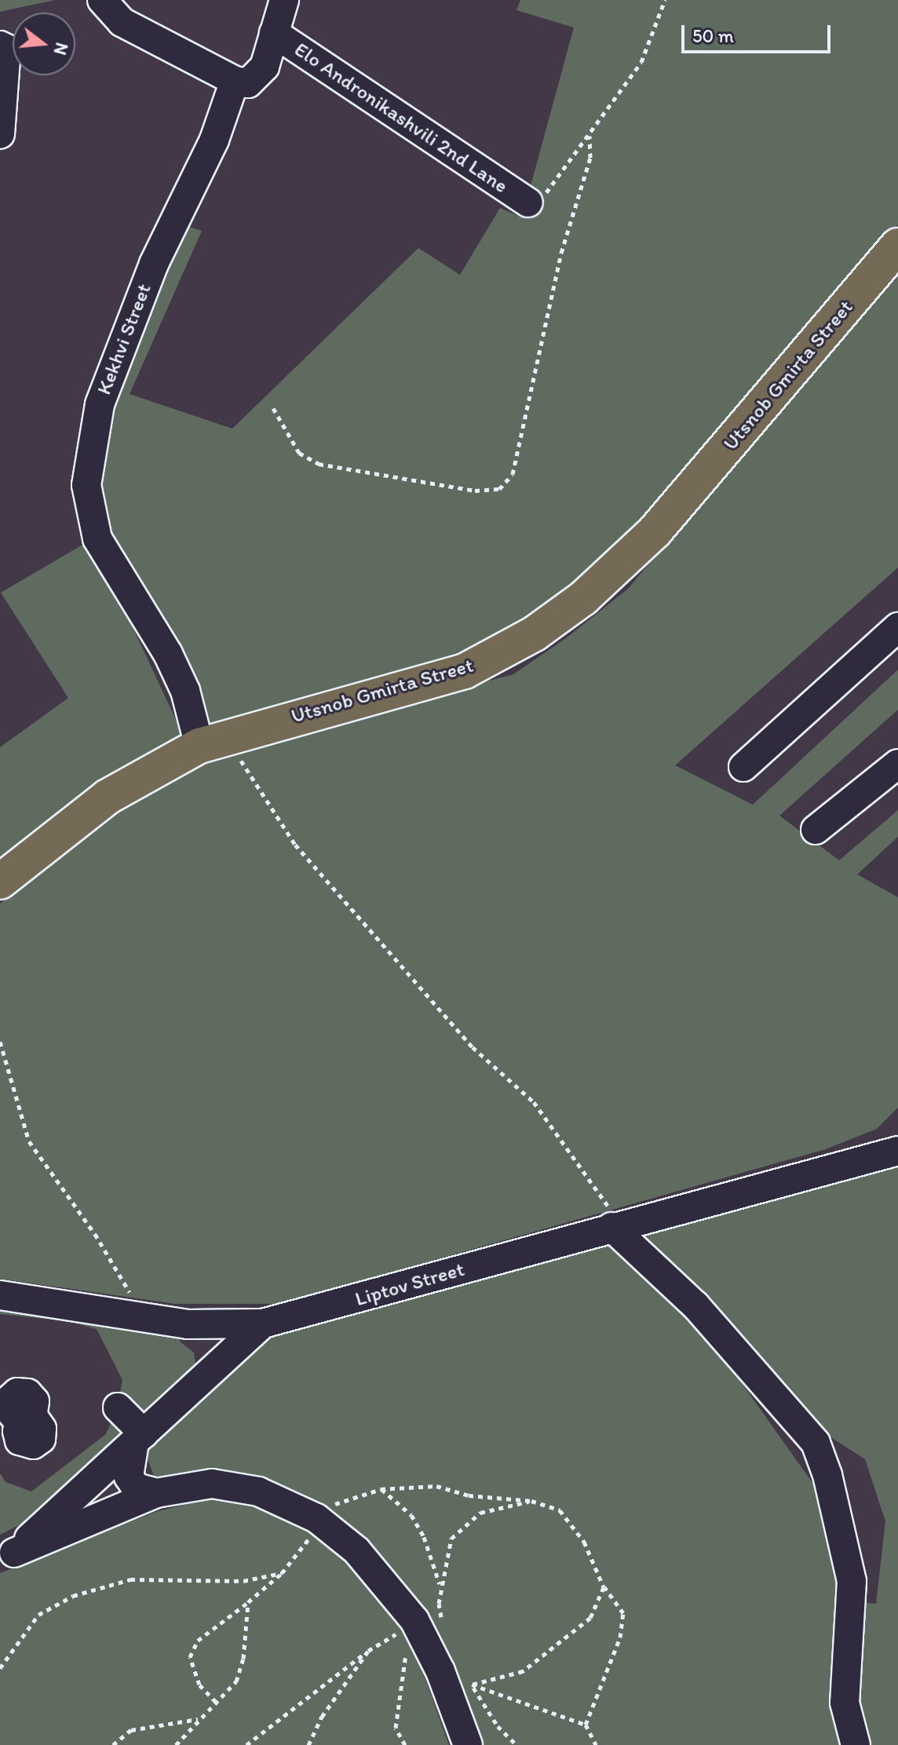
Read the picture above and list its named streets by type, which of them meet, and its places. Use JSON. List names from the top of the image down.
{
  "streets": {
    "main road": ["Utsnob Gmirta Street"],
    "street": ["Elo Andronikashvili 2nd Lane", "Kekhvi Street", "Liptov Street"]
  },
  "crossings": [
    ["Kekhvi Street", "Utsnob Gmirta Street"]
  ],
  "scale_bar": "50 m",
  "north": "right"
}
